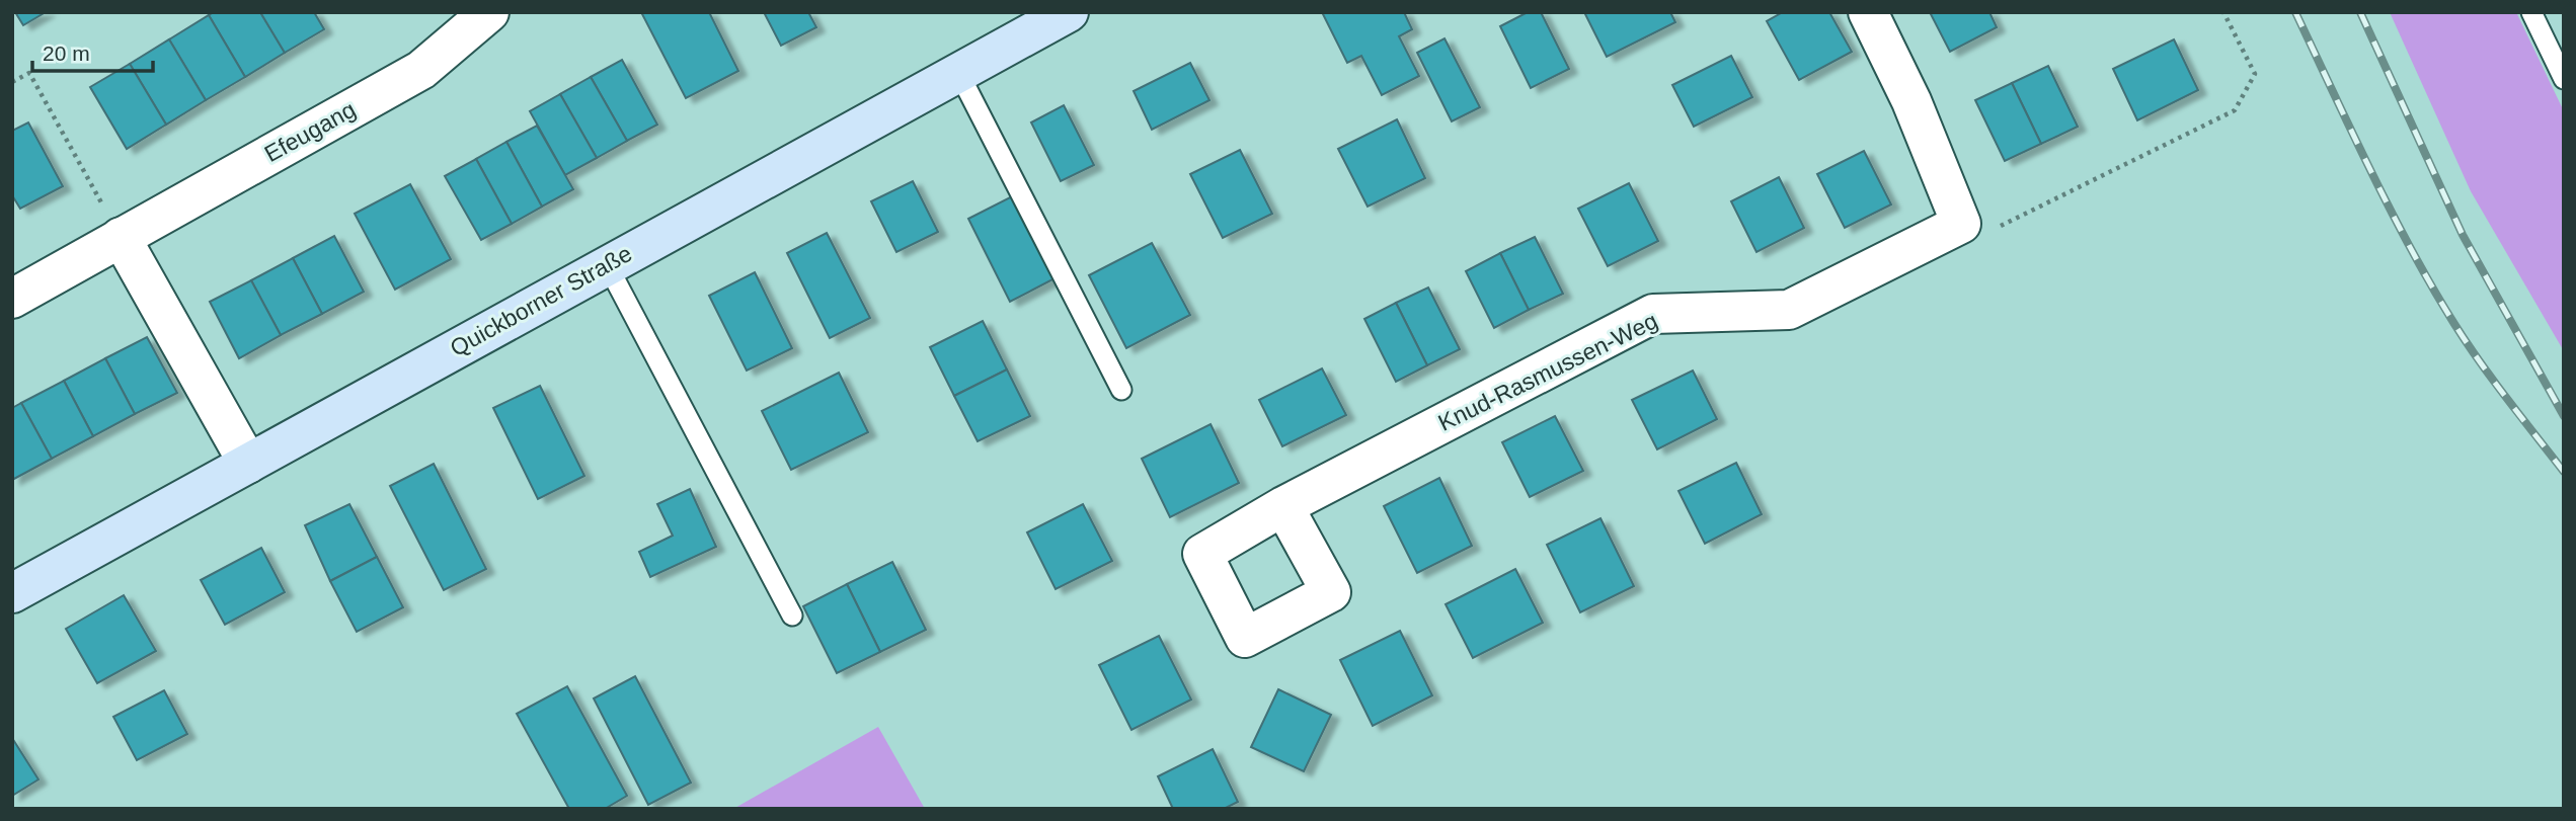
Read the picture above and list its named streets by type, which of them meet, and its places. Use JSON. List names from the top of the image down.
{
  "streets": {
    "street": ["Efeugang", "Quickborner Straße", "Knud-Rasmussen-Weg"]
  },
  "scale_bar": "20 m"
}
